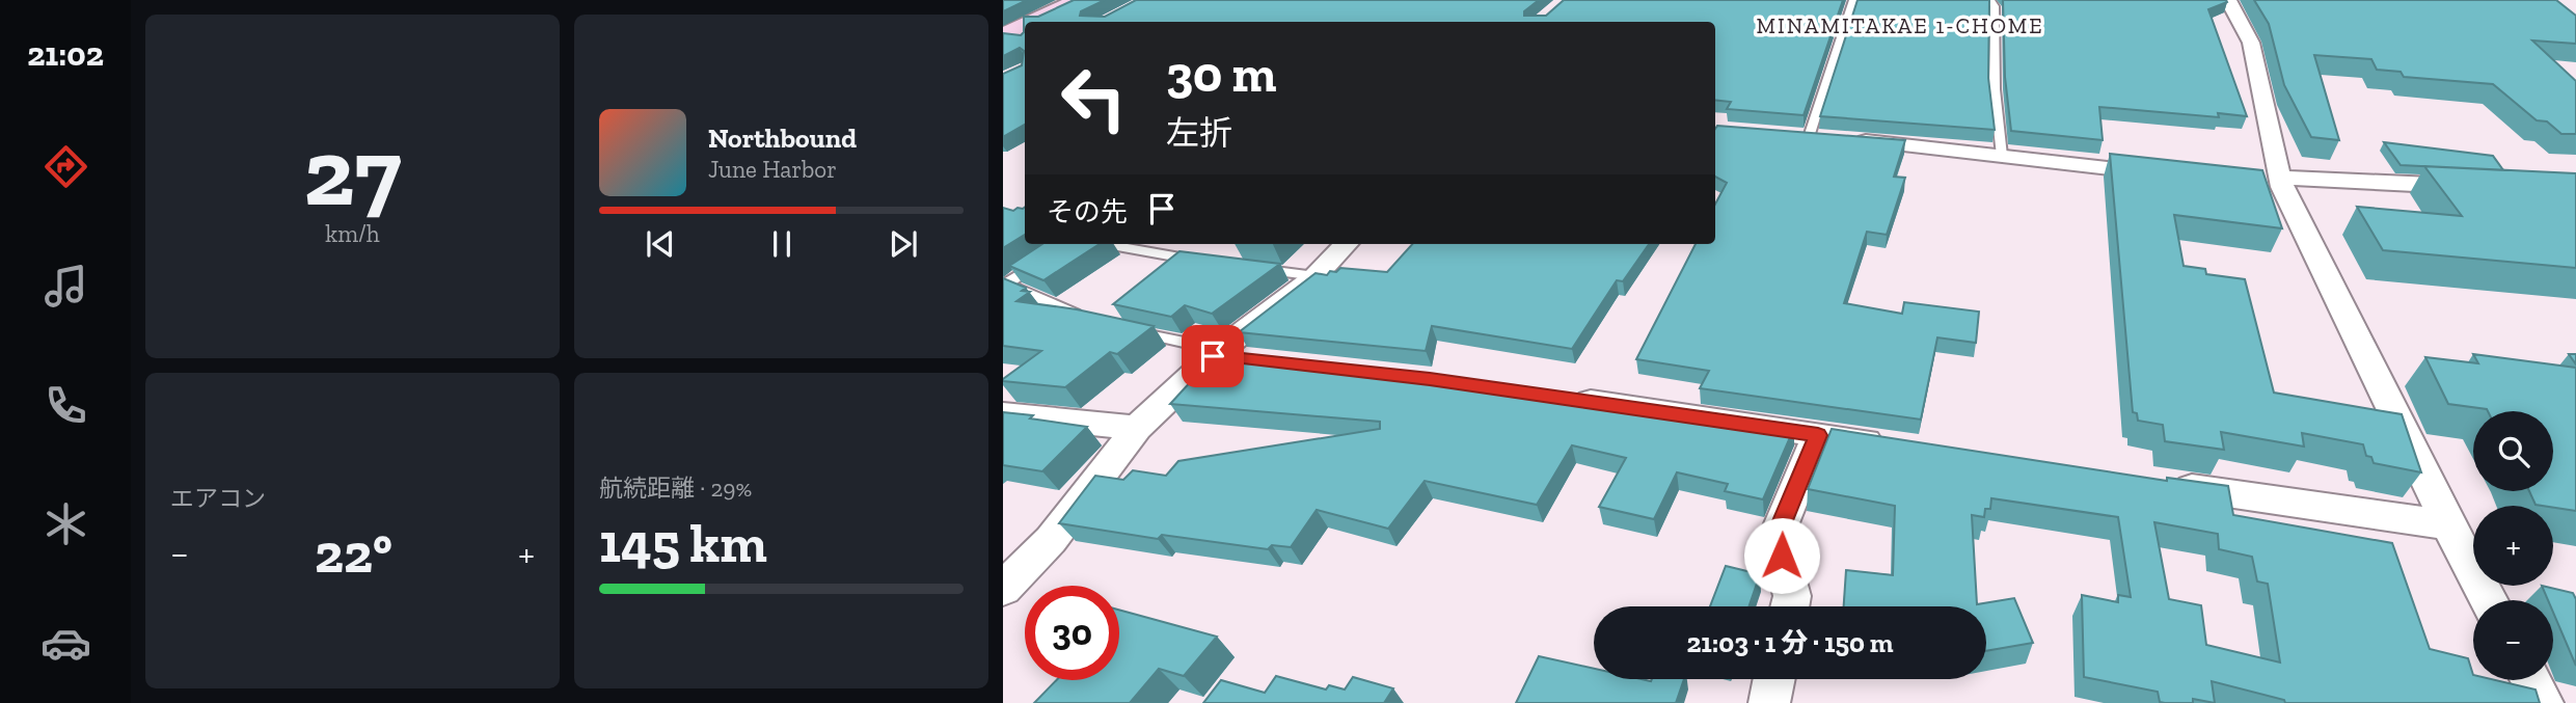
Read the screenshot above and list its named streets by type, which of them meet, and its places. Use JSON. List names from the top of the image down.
{
  "districts": ["MINAMITAKAE 1-CHOME"],
  "page": {
    "tabs": "21:02",
    "tile": [
      ["27", "km/h"],
      "エアコン",
      ["航続距離 · 29%", "145 km"]
    ],
    "turn": ["30 m", "左折"],
    "song": ["Northbound", "June Harbor"],
    "then": "その先",
    "map_buttons": ["+", "−"],
    "heat": ["−", "22°", "+"],
    "limit": "30",
    "trip": "21:03 · 1 分 · 150 m"
  }
}
